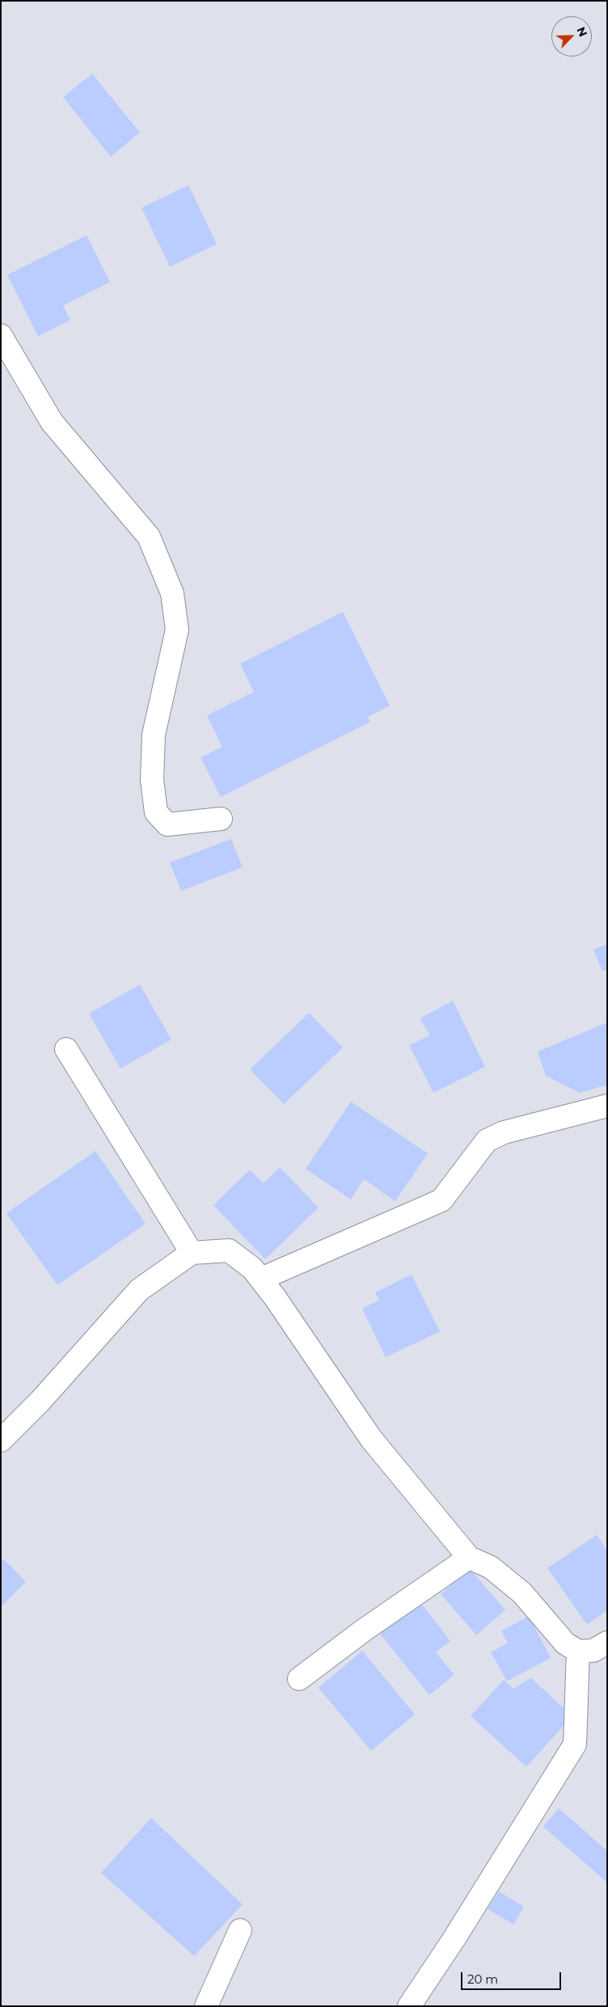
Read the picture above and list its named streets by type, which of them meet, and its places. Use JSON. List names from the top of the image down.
{
  "scale_bar": "20 m",
  "north": "top right"
}
